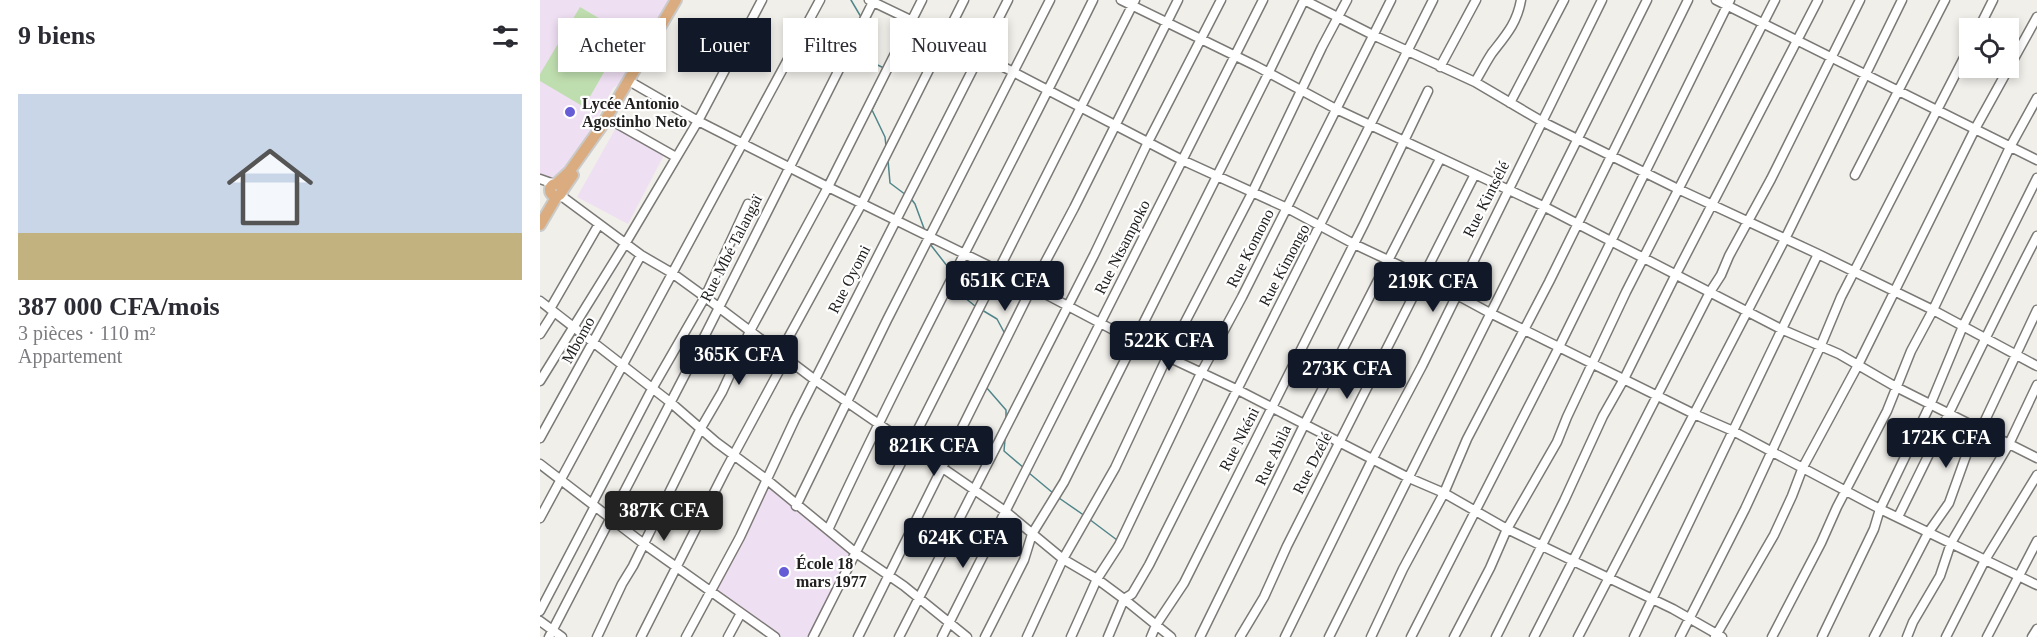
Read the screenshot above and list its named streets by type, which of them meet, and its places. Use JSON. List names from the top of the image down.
{
  "streets": {
    "street": [
      "Rue Kintsélé",
      "Rue Ntsampoko",
      "Rue Mbé Talangaï",
      "Rue Komono",
      "Rue Kimongo",
      "Rue Oyomi",
      "Mbomo",
      "Rue Nkéni",
      "Rue Abila",
      "Rue Dzélé"
    ]
  },
  "places": ["Lycée Antonio Agostinho Neto", "École 18 mars 1977"],
  "page": {
    "heading": "9 biens",
    "chip": [
      "Acheter",
      "Louer",
      "Filtres",
      "Nouveau"
    ],
    "list": [
      {
        "name": "387 000 CFA/mois",
        "note": "3 pièces · 110 m² · Appartement"
      }
    ],
    "price": [
      "651K CFA",
      "219K CFA",
      "522K CFA",
      "365K CFA",
      "273K CFA",
      "172K CFA",
      "821K CFA",
      "387K CFA",
      "624K CFA"
    ]
  }
}
